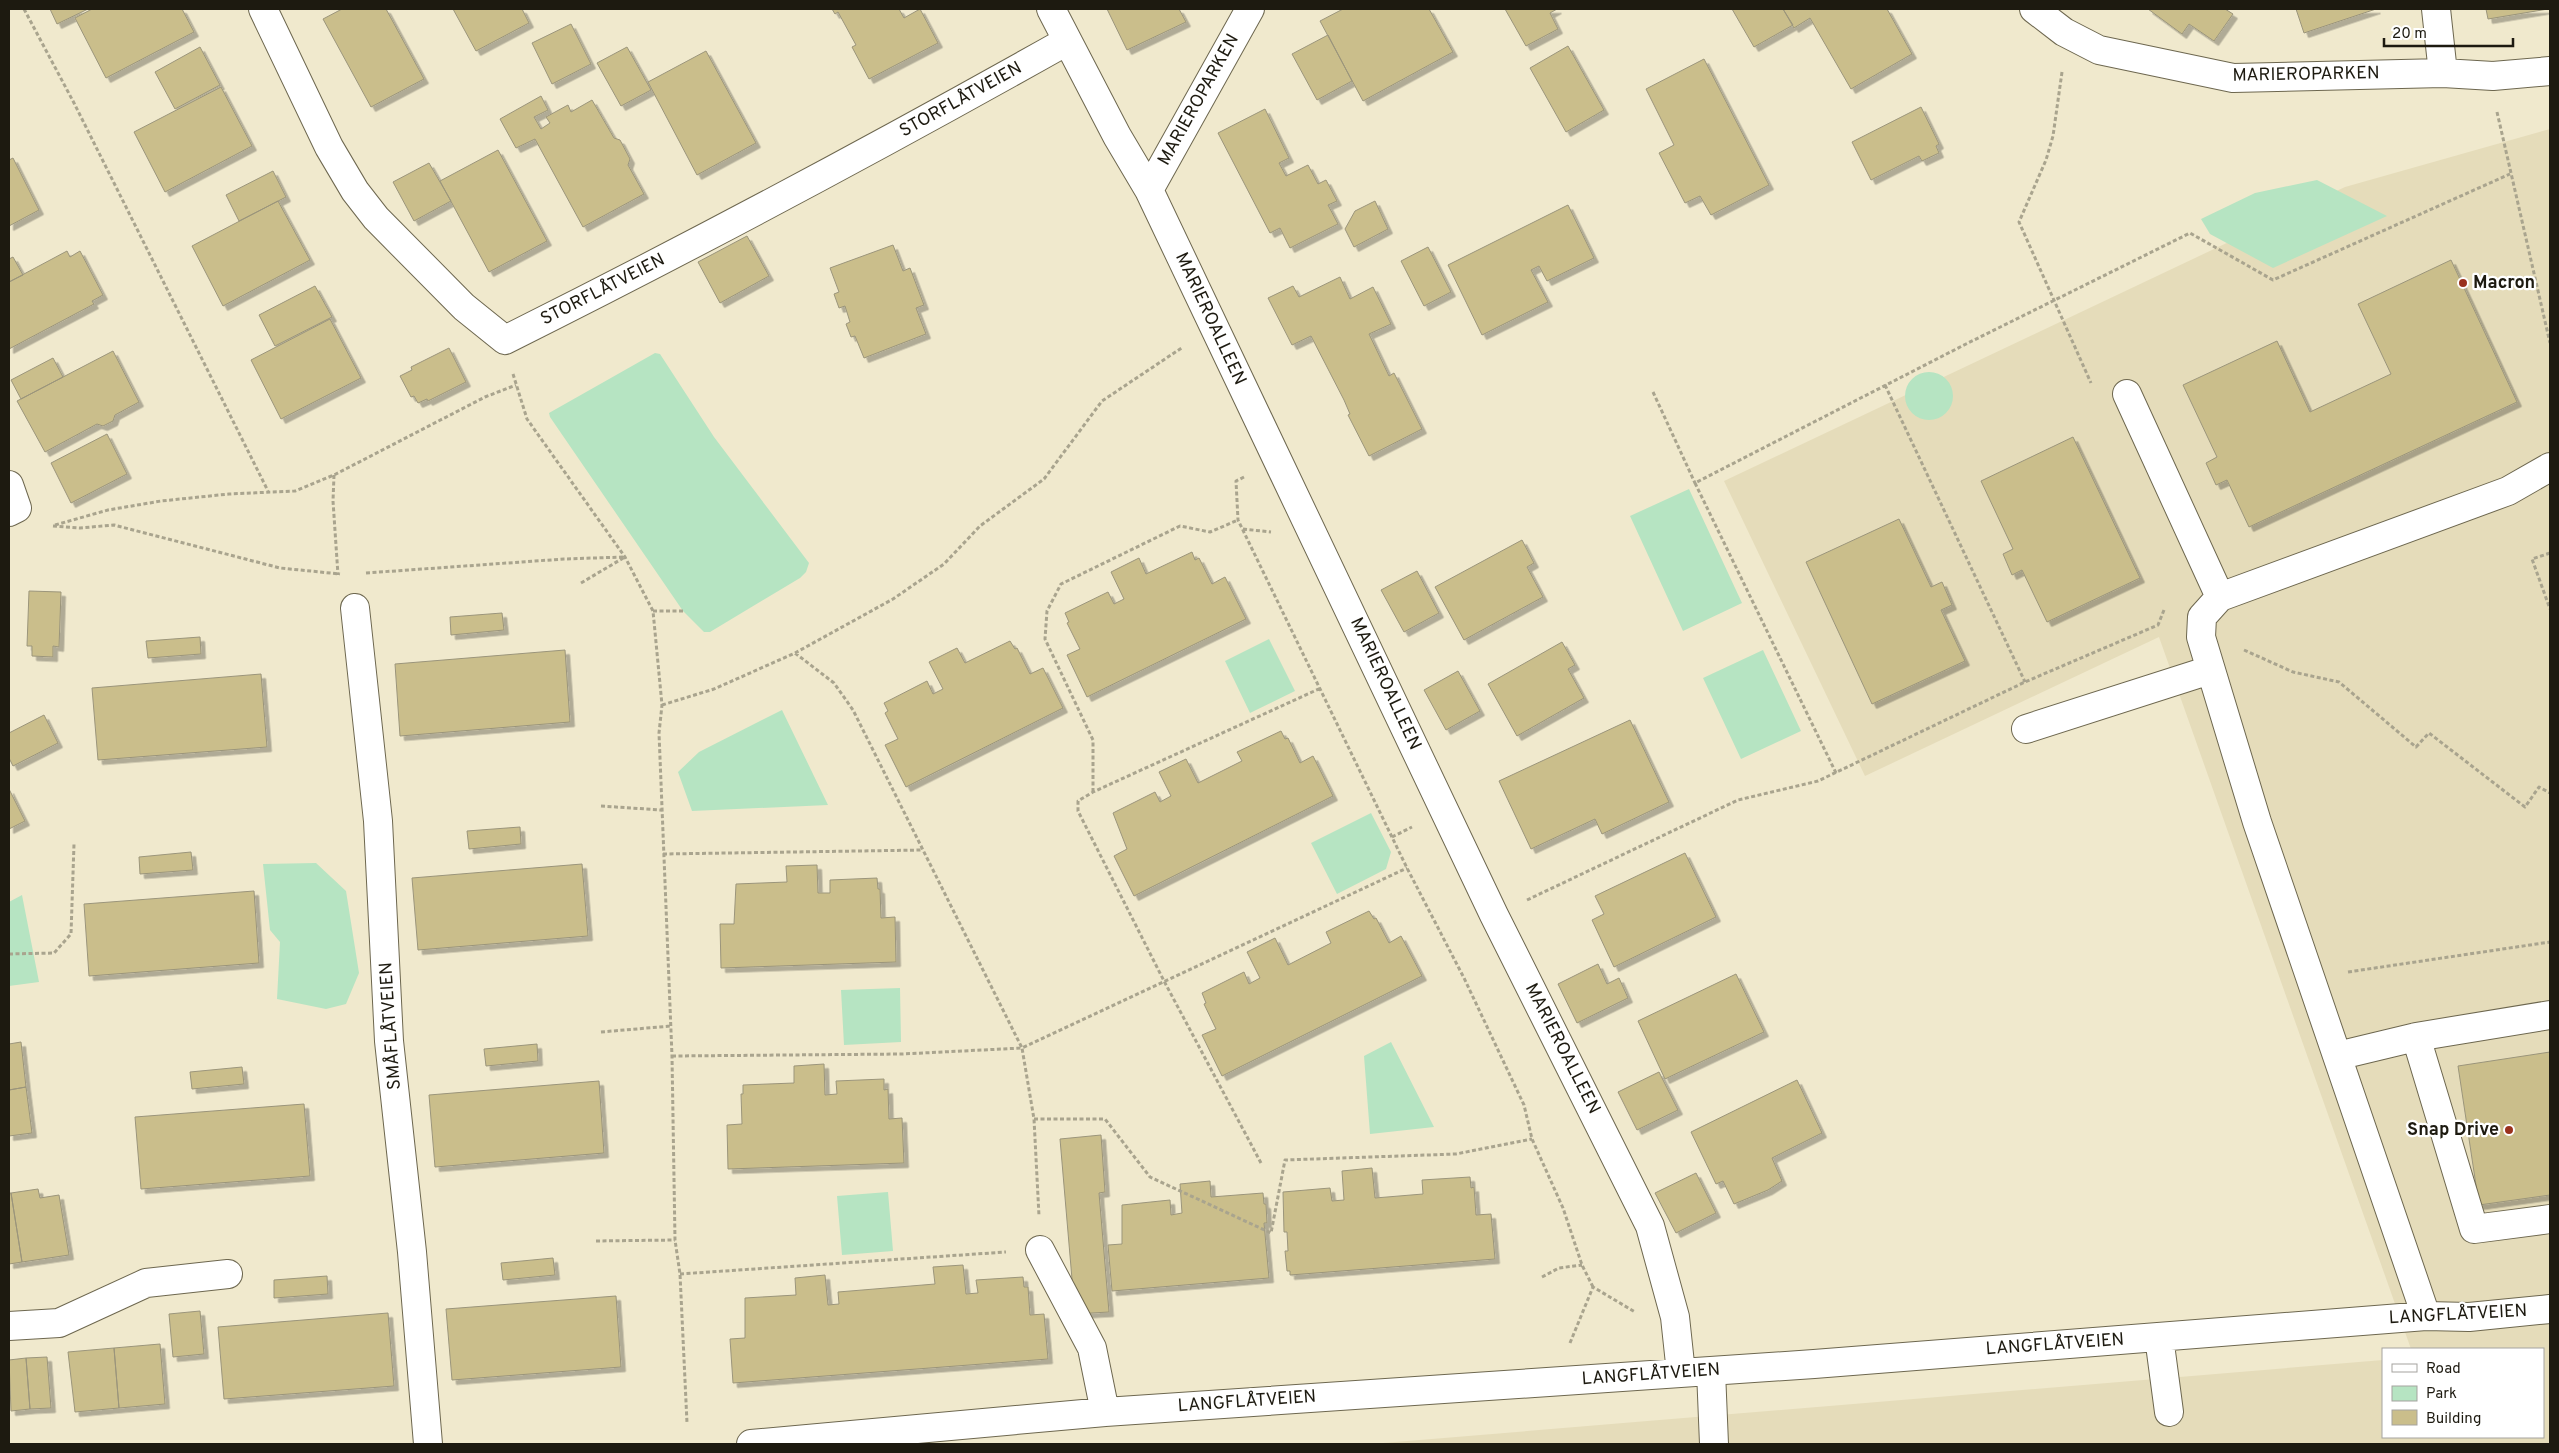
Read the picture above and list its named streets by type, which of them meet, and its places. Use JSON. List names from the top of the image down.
{
  "streets": {
    "street": [
      "MARIEROPARKEN",
      "STORFLÅTVEIEN",
      "MARIEROALLEEN",
      "SMÅFLÅTVEIEN",
      "LANGFLÅTVEIEN"
    ]
  },
  "crossings": [
    ["MARIEROPARKEN", "MARIEROALLEEN"],
    ["STORFLÅTVEIEN", "MARIEROALLEEN"],
    ["MARIEROALLEEN", "LANGFLÅTVEIEN"]
  ],
  "places": ["Macron", "Snap Drive"],
  "legend": ["Road", "Park", "Building"],
  "scale_bar": "20 m"
}
